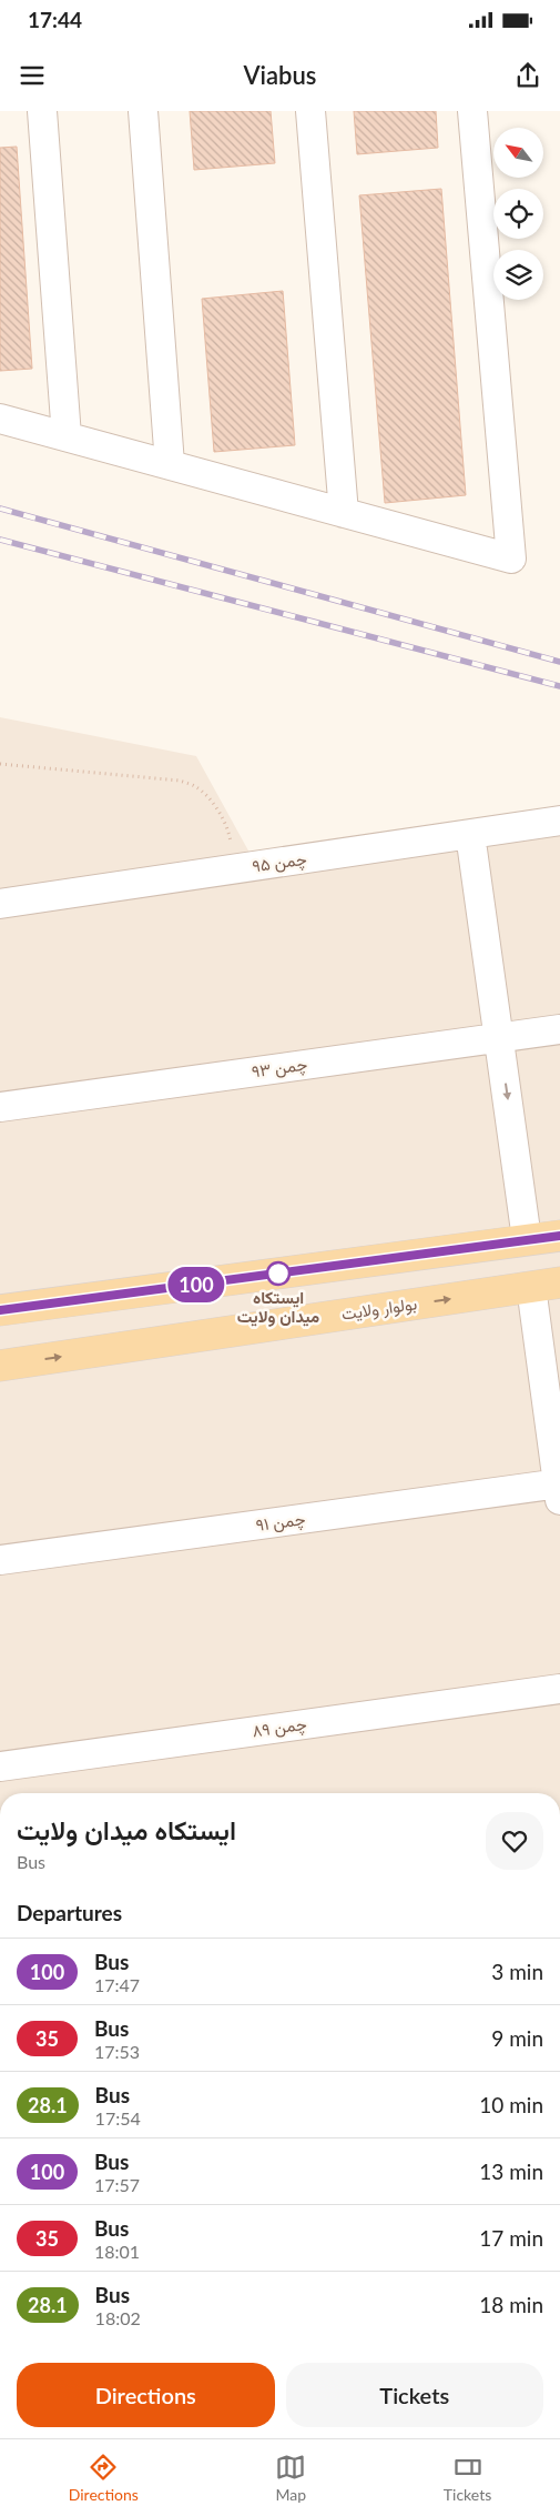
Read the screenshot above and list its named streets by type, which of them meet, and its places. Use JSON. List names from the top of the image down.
{
  "streets": {
    "main road": ["بولوار ولایت"],
    "street": [
      "چمن ۹۵",
      "چمن ۹۳",
      "چمن ۹۱",
      "چمن ۸۹"
    ]
  },
  "places": ["ایستکاه میدان ولایت"],
  "lines": ["bus line 100"],
  "north": "top left",
  "page": {
    "status": "17:44",
    "header": "Viabus",
    "on_map": "100",
    "heading": [
      ["ایستکاه میدان ولایت", "Bus"],
      "Departures"
    ],
    "list": [
      {
        "mark": "100",
        "name": "Bus",
        "note": "17:47",
        "value": "3 min"
      },
      {
        "mark": "35",
        "name": "Bus",
        "note": "17:53",
        "value": "9 min"
      },
      {
        "mark": "28.1",
        "name": "Bus",
        "note": "17:54",
        "value": "10 min"
      },
      {
        "mark": "100",
        "name": "Bus",
        "note": "17:57",
        "value": "13 min"
      },
      {
        "mark": "35",
        "name": "Bus",
        "note": "18:01",
        "value": "17 min"
      },
      {
        "mark": "28.1",
        "name": "Bus",
        "note": "18:02",
        "value": "18 min"
      }
    ],
    "buttons": ["Directions", "Tickets"],
    "tabs": ["Directions", "Map", "Tickets"]
  }
}
